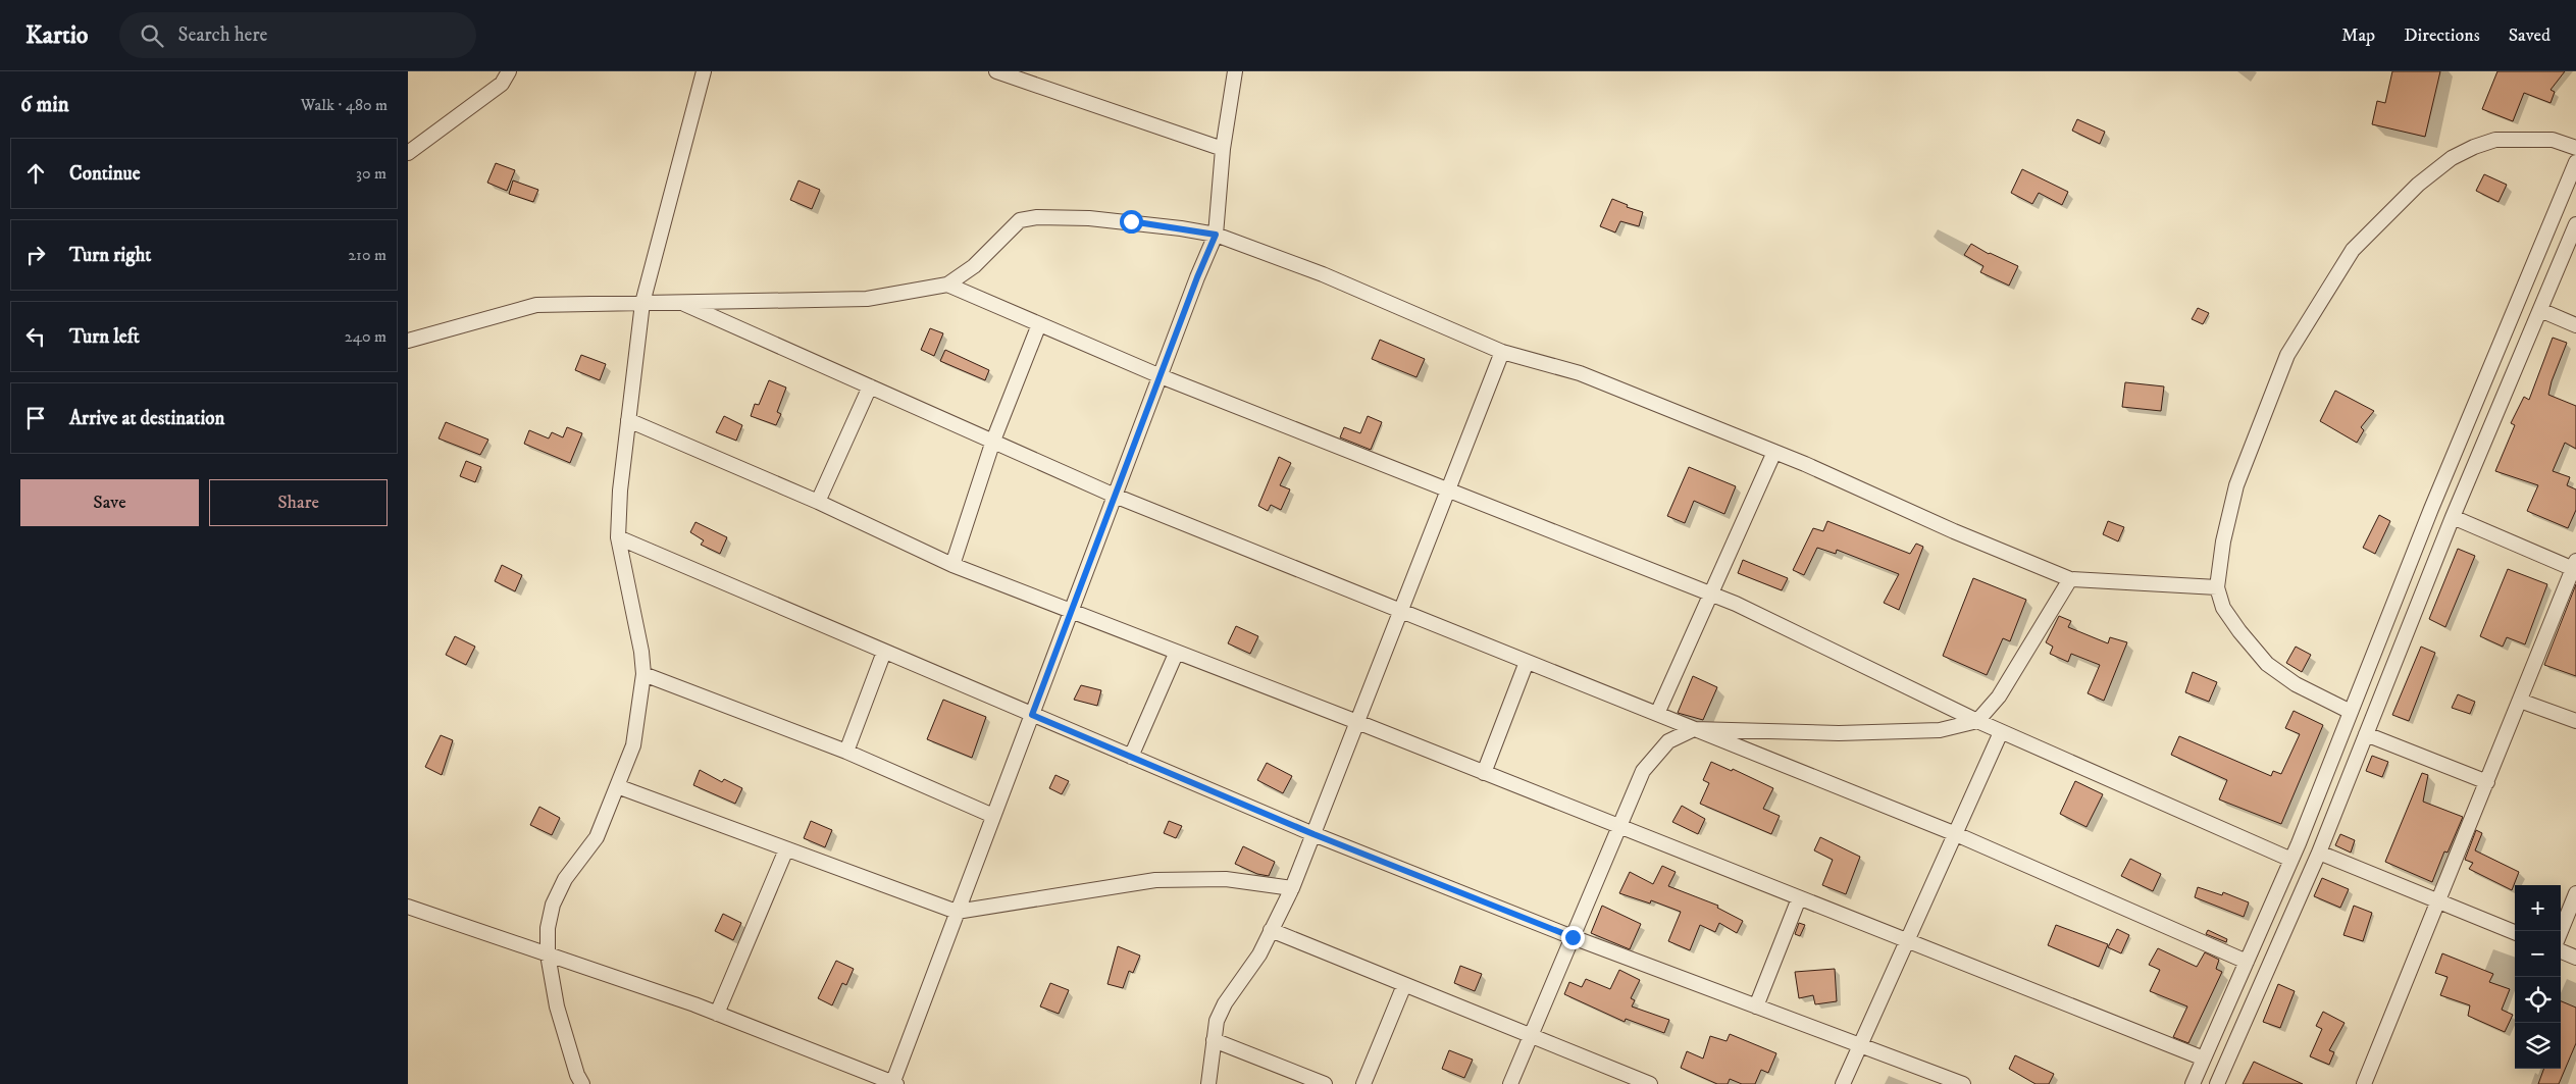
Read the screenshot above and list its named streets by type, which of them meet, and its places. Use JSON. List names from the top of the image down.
{
  "page": {
    "header": "Kartio",
    "search": "Search here",
    "nav": ["Map", "Directions", "Saved"],
    "heading": ["6 min", "Walk · 480 m"],
    "list": [
      ["Continue", "30 m"],
      ["Turn right", "210 m"],
      ["Turn left", "240 m"],
      "Arrive at destination"
    ],
    "buttons": ["Save", "Share"],
    "map_buttons": ["+", "−"]
  }
}
